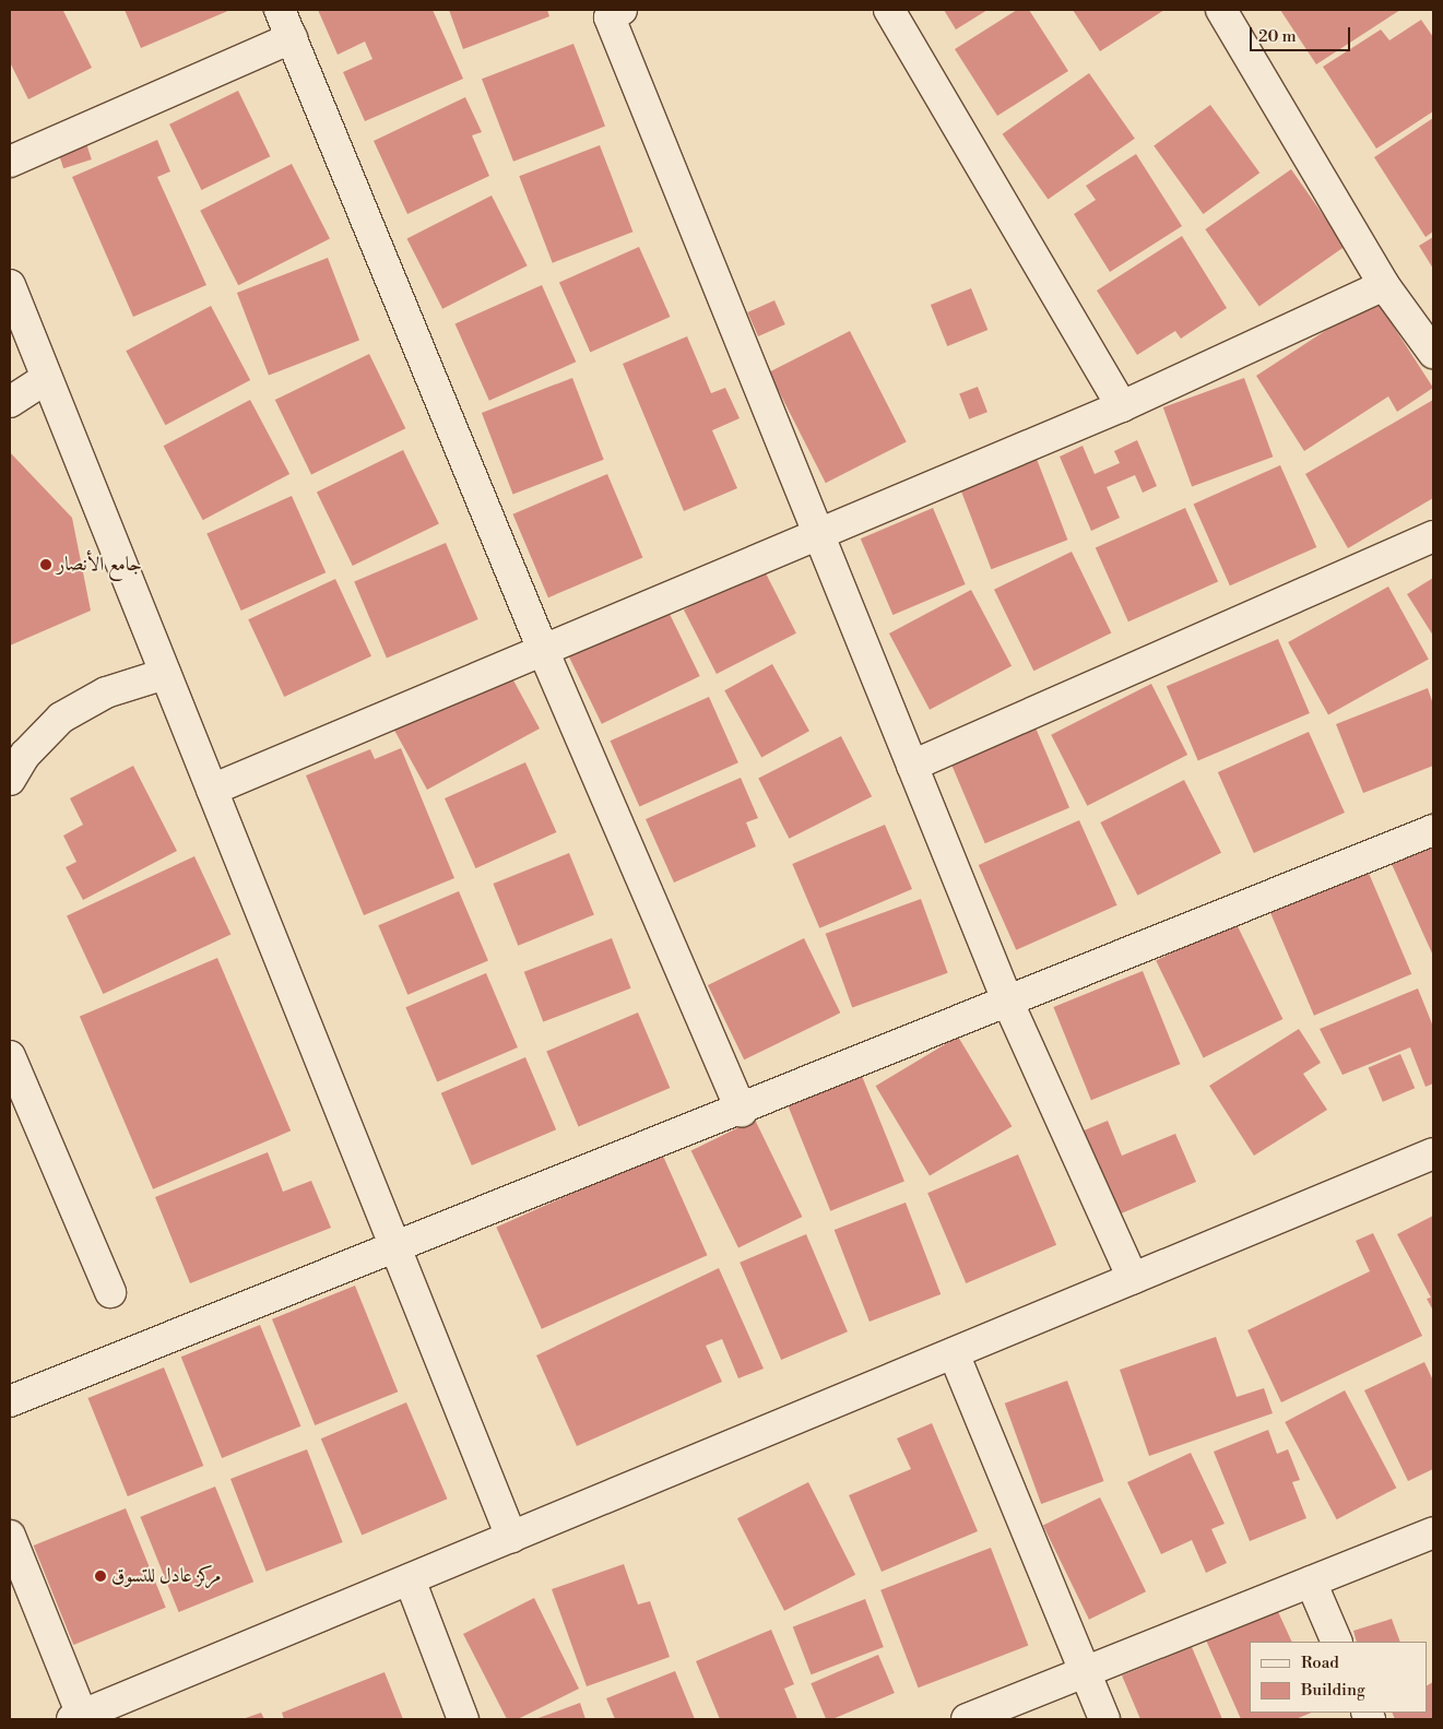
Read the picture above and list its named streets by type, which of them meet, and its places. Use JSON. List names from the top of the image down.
{
  "places": ["جامع الأنصار", "مركز عادل للتسوق"],
  "legend": ["Road", "Building"],
  "scale_bar": "20 m"
}
